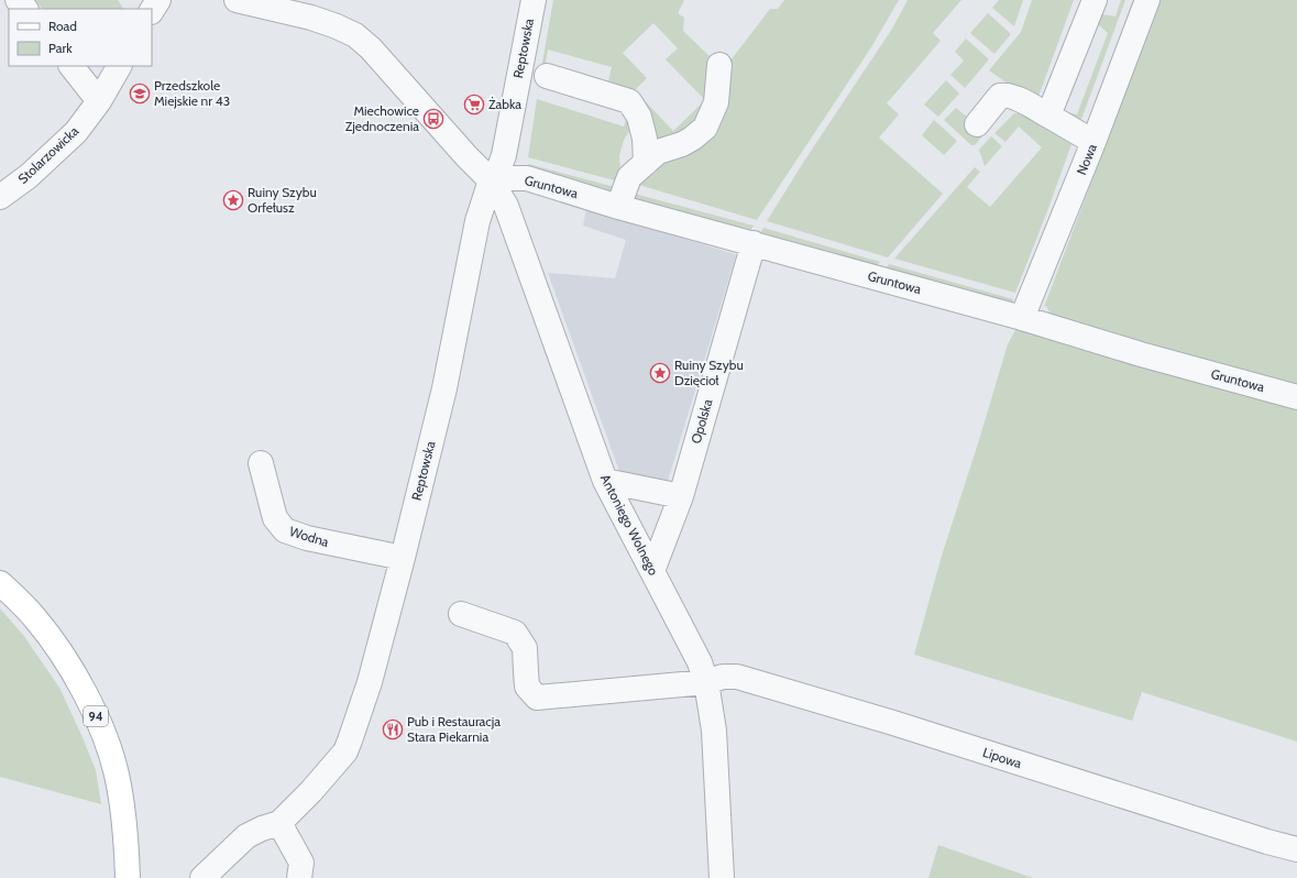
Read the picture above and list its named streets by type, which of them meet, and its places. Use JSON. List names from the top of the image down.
{
  "streets": {
    "main road": ["94"],
    "street": [
      "Reptowska",
      "Stolarzowicka",
      "Nowa",
      "Gruntowa",
      "Opolska",
      "Antoniego Wolnego",
      "Wodna",
      "Lipowa"
    ]
  },
  "crossings": [
    ["Reptowska", "Gruntowa"],
    ["Reptowska", "Antoniego Wolnego"],
    ["Reptowska", "Wodna"],
    ["Nowa", "Gruntowa"],
    ["Gruntowa", "Opolska"],
    ["Gruntowa", "Antoniego Wolnego"],
    ["Opolska", "Antoniego Wolnego"],
    ["Antoniego Wolnego", "Lipowa"]
  ],
  "places": {
    "school or university": ["Przedszkole Miejskie nr 43"],
    "supermarket": ["Żabka"],
    "bus stop": ["Miechowice Zjednoczenia"],
    "place": ["Ruiny Szybu Orfełusz", "Ruiny Szybu Dzięcioł"],
    "restaurant": ["Pub i Restauracja Stara Piekarnia"]
  },
  "legend": ["Road", "Park"]
}
